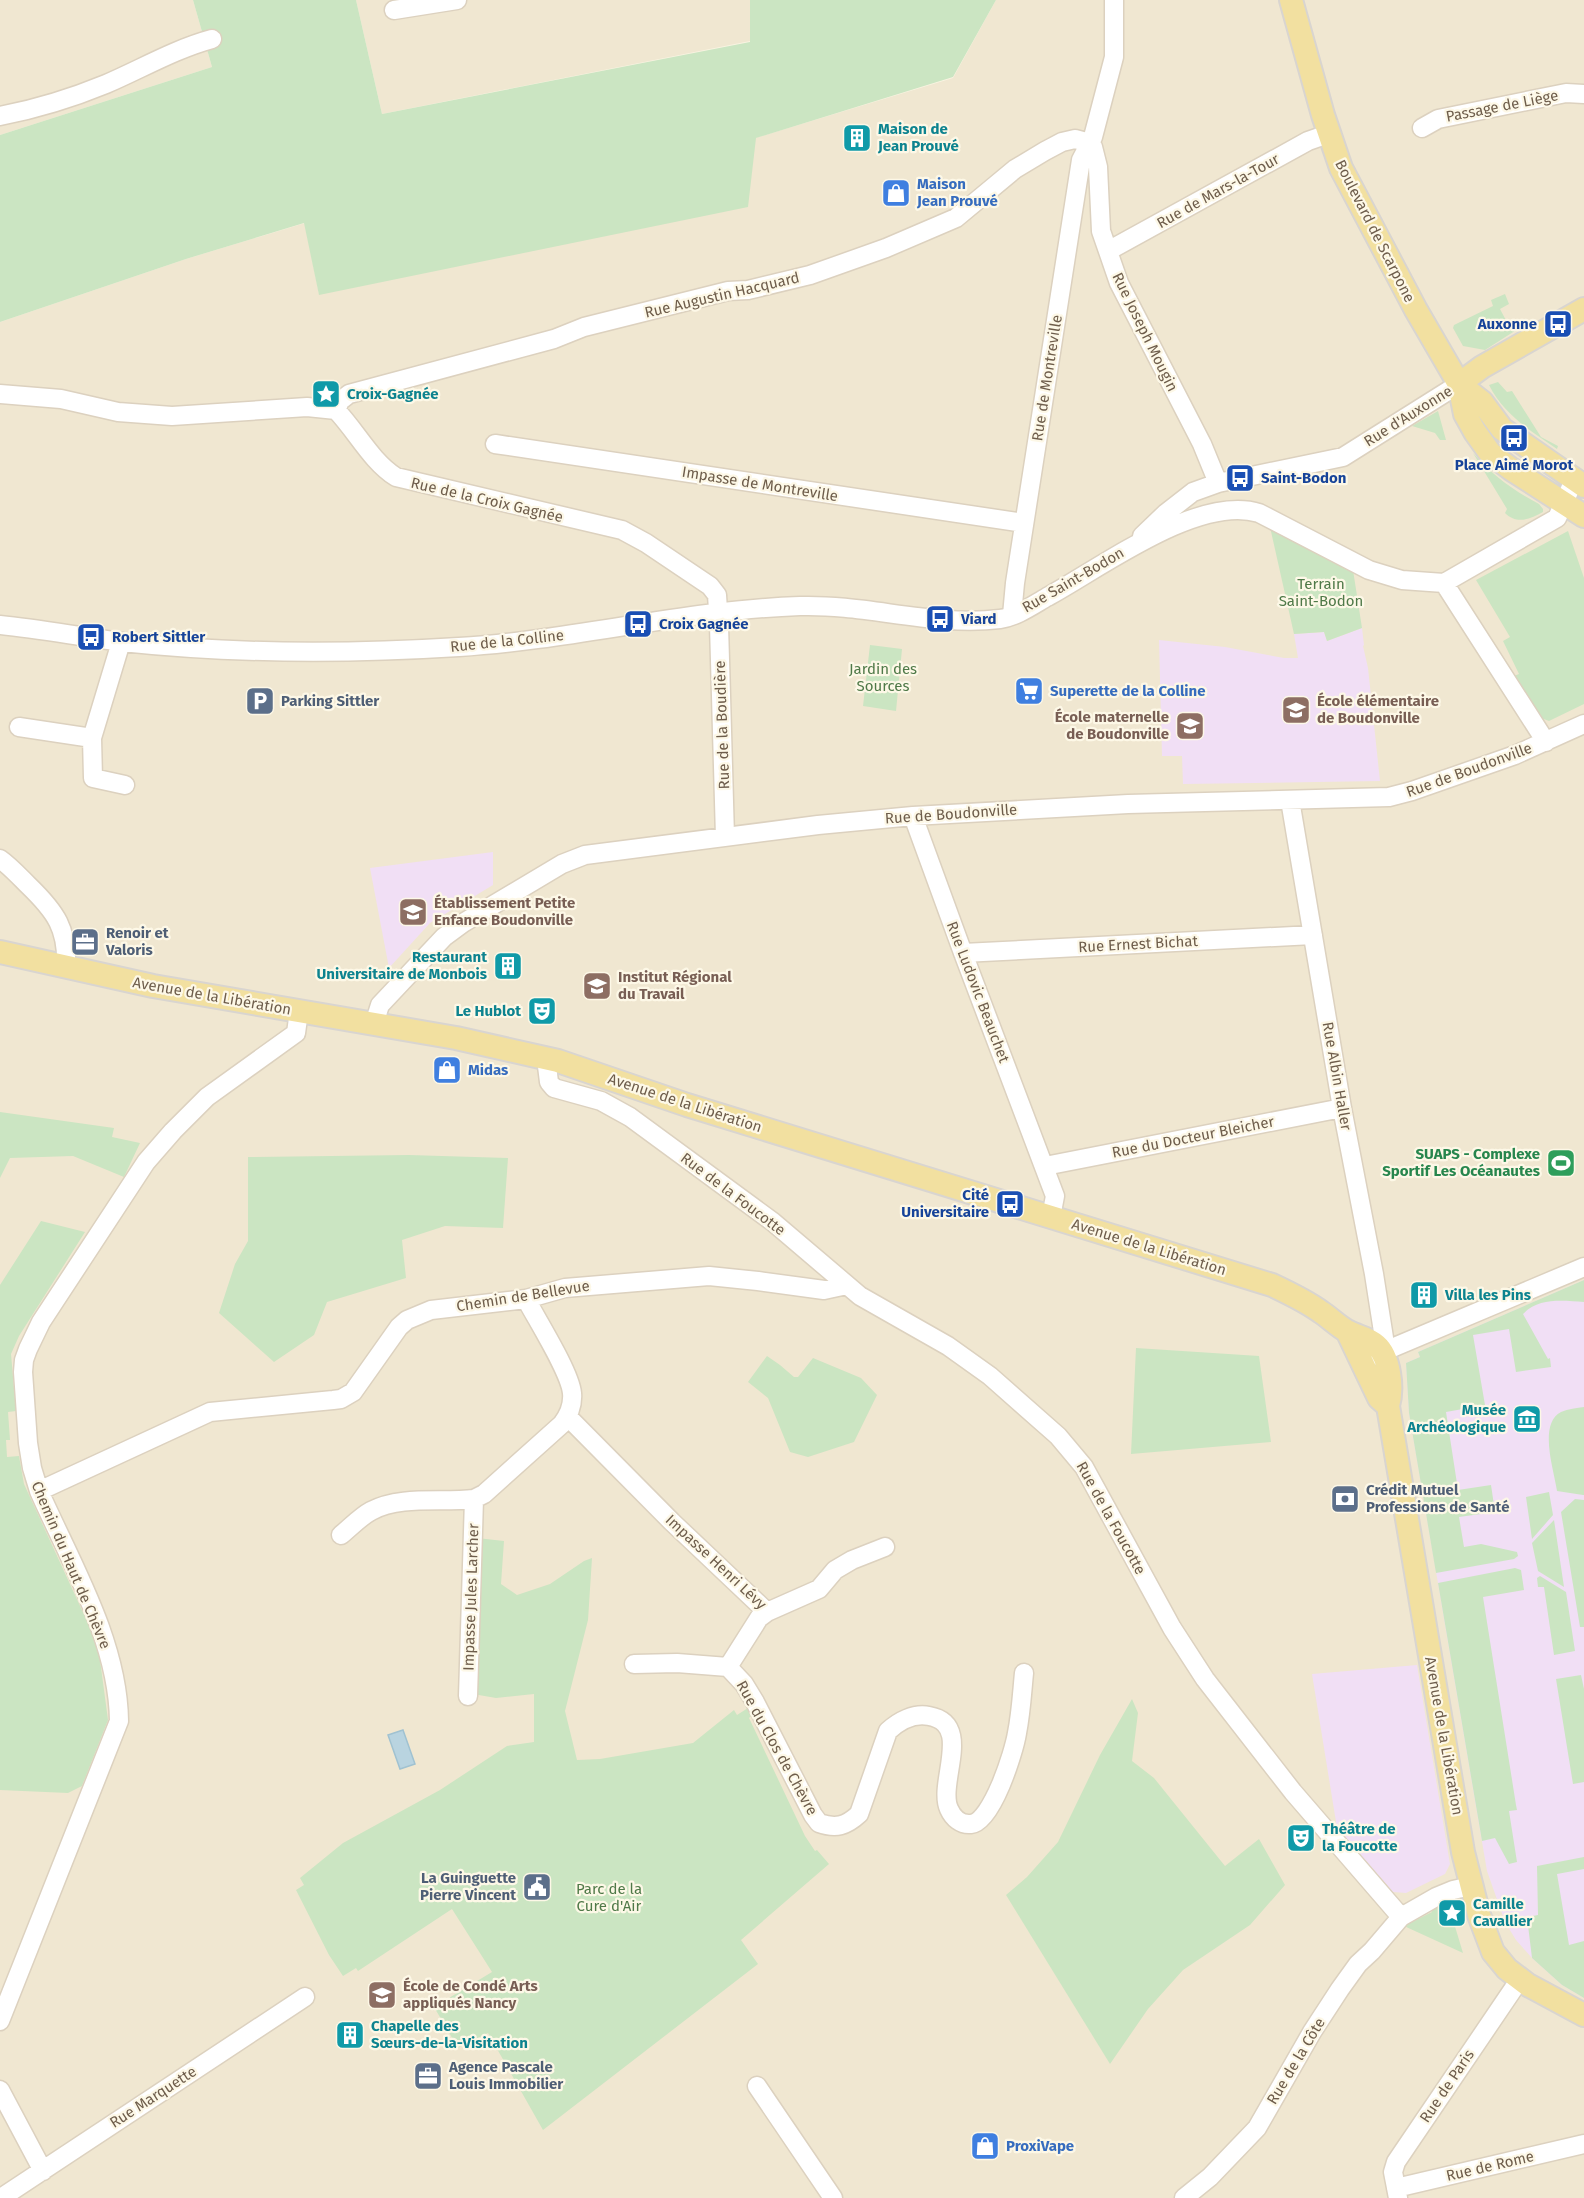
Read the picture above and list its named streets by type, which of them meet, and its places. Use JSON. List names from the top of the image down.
{
  "streets": {
    "main road": ["Boulevard de Scarpone", "Rue d'Auxonne", "Avenue de la Libération"],
    "street": [
      "Passage de Liège",
      "Rue de Mars-la-Tour",
      "Rue Augustin Hacquard",
      "Rue Joseph Mougin",
      "Rue de Montreville",
      "Impasse de Montreville",
      "Rue de la Croix Gagnée",
      "Rue Saint-Bodon",
      "Rue de la Colline",
      "Rue de la Boudière",
      "Rue de Boudonville",
      "Rue Ernest Bichat",
      "Rue Ludovic Beauchet",
      "Rue Albin Haller",
      "Rue du Docteur Bleicher",
      "Rue de la Foucotte",
      "Chemin de Bellevue",
      "Impasse Henri Lévy",
      "Chemin du Haut de Chèvre",
      "Impasse Jules Larcher",
      "Rue du Clos de Chèvre",
      "Rue de la Côte",
      "Rue de Paris",
      "Rue Marquette",
      "Rue de Rome"
    ]
  },
  "crossings": [
    ["Rue de Mars-la-Tour", "Boulevard de Scarpone"],
    ["Rue de Mars-la-Tour", "Rue Joseph Mougin"],
    ["Boulevard de Scarpone", "Rue d'Auxonne"],
    ["Rue Augustin Hacquard", "Rue Joseph Mougin"],
    ["Rue Augustin Hacquard", "Rue de Montreville"],
    ["Rue Augustin Hacquard", "Rue de la Croix Gagnée"],
    ["Rue Joseph Mougin", "Rue de Montreville"],
    ["Rue Joseph Mougin", "Rue d'Auxonne"],
    ["Rue Joseph Mougin", "Rue Saint-Bodon"],
    ["Rue de Montreville", "Impasse de Montreville"],
    ["Rue de Montreville", "Rue Saint-Bodon"],
    ["Rue de Montreville", "Rue de la Colline"],
    ["Rue d'Auxonne", "Rue Saint-Bodon"],
    ["Rue de la Croix Gagnée", "Rue de la Colline"],
    ["Rue de la Croix Gagnée", "Rue de la Boudière"],
    ["Rue Saint-Bodon", "Rue de la Colline"],
    ["Rue de la Colline", "Rue de la Boudière"],
    ["Rue de la Boudière", "Rue de Boudonville"],
    ["Rue de Boudonville", "Rue Ludovic Beauchet"],
    ["Rue de Boudonville", "Avenue de la Libération"],
    ["Rue de Boudonville", "Rue Albin Haller"],
    ["Rue Ernest Bichat", "Rue Ludovic Beauchet"],
    ["Rue Ernest Bichat", "Rue Albin Haller"],
    ["Rue Ludovic Beauchet", "Avenue de la Libération"],
    ["Rue Ludovic Beauchet", "Rue du Docteur Bleicher"],
    ["Avenue de la Libération", "Rue Albin Haller"],
    ["Avenue de la Libération", "Rue de la Foucotte"],
    ["Avenue de la Libération", "Chemin du Haut de Chèvre"],
    ["Avenue de la Libération", "Rue de la Côte"],
    ["Avenue de la Libération", "Rue de Paris"],
    ["Rue Albin Haller", "Rue du Docteur Bleicher"],
    ["Rue de la Foucotte", "Chemin de Bellevue"],
    ["Rue de la Foucotte", "Rue de la Côte"],
    ["Chemin de Bellevue", "Chemin du Haut de Chèvre"],
    ["Impasse Henri Lévy", "Rue du Clos de Chèvre"],
    ["Rue de Paris", "Rue de Rome"]
  ],
  "parks": ["Terrain Saint-Bodon", "Jardin des Sources", "Parc de la Cure d'Air"],
  "places": {
    "building": [
      "Maison de Jean Prouvé",
      "Restaurant Universitaire de Monbois",
      "Villa les Pins",
      "Chapelle des Sœurs-de-la-Visitation"
    ],
    "shop": ["Maison Jean Prouvé", "Midas", "ProxiVape"],
    "bus stop": [
      "Auxonne",
      "Place Aimé Morot",
      "Saint-Bodon",
      "Viard",
      "Croix Gagnée",
      "Robert Sittler",
      "Cité Universitaire"
    ],
    "place": ["Croix-Gagnée", "Camille Cavallier"],
    "supermarket": ["Superette de la Colline"],
    "parking": ["Parking Sittler"],
    "school or university": [
      "École élémentaire de Boudonville",
      "École maternelle de Boudonville",
      "Établissement Petite Enfance Boudonville",
      "Institut Régional du Travail",
      "École de Condé Arts appliqués Nancy"
    ],
    "office": ["Renoir et Valoris", "Agence Pascale Louis Immobilier"],
    "theatre": ["Le Hublot", "Théâtre de la Foucotte"],
    "sports": ["SUAPS - Complexe Sportif Les Océanautes"],
    "museum": ["Musée Archéologique"],
    "bank": ["Crédit Mutuel Professions de Santé"],
    "public building": ["La Guinguette Pierre Vincent"]
  }
}
